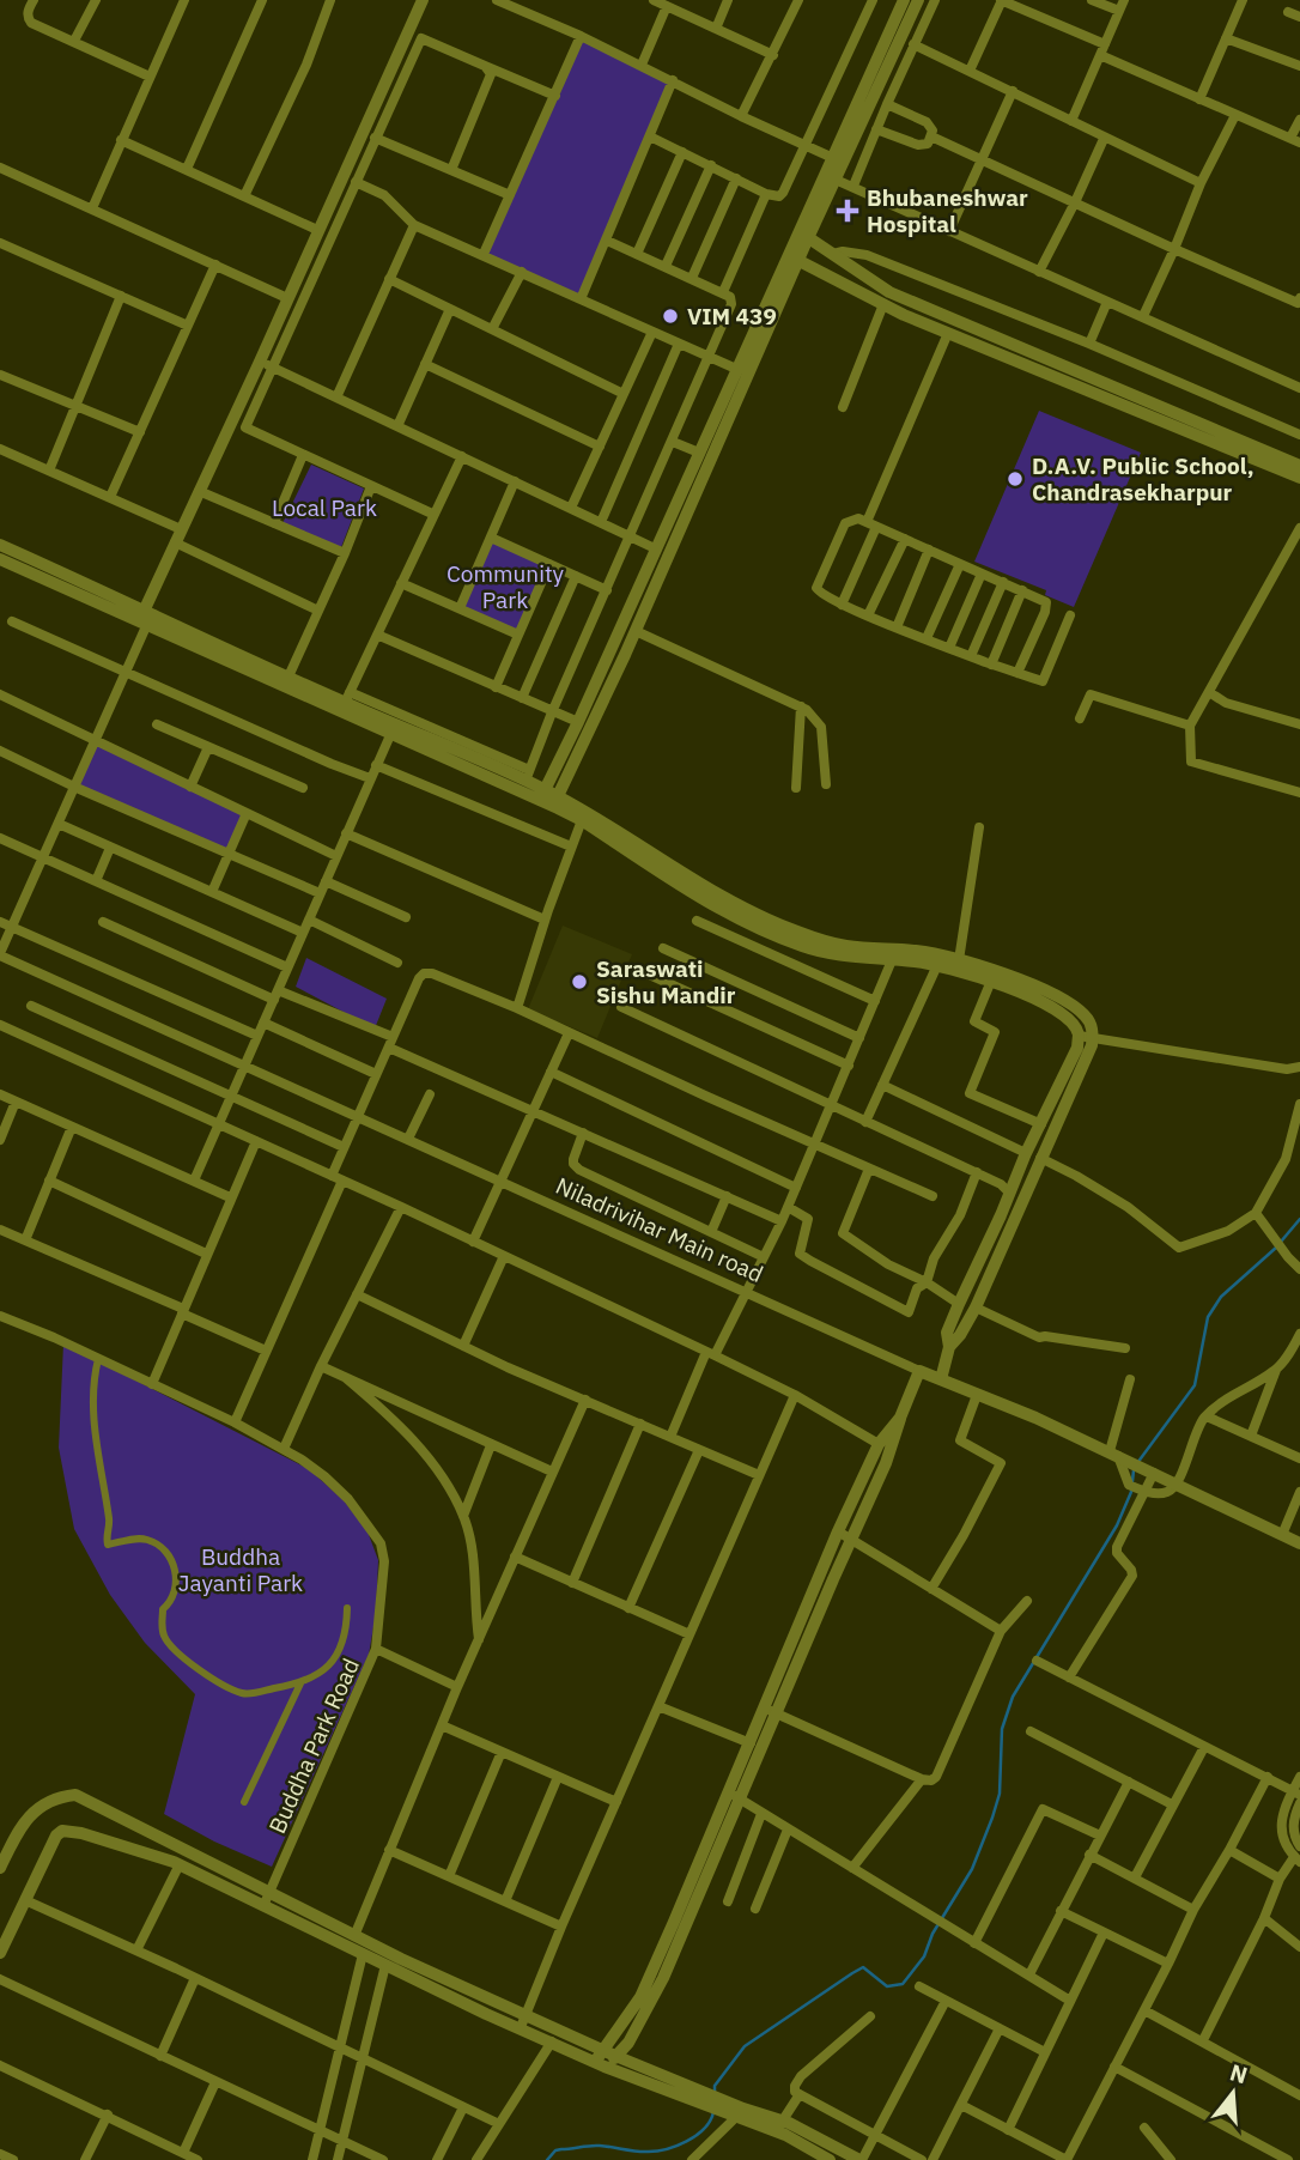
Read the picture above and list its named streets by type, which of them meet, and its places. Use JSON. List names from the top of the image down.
{
  "streets": {
    "street": ["Niladrivihar Main road", "Buddha Park Road"]
  },
  "parks": ["Local Park", "Community Park", "Buddha Jayanti Park"],
  "places": {
    "health": ["Bhubaneshwar Hospital"],
    "other": ["VIM 439", "D.A.V. Public School, Chandrasekharpur", "Saraswati Sishu Mandir"]
  },
  "north": "top"
}
